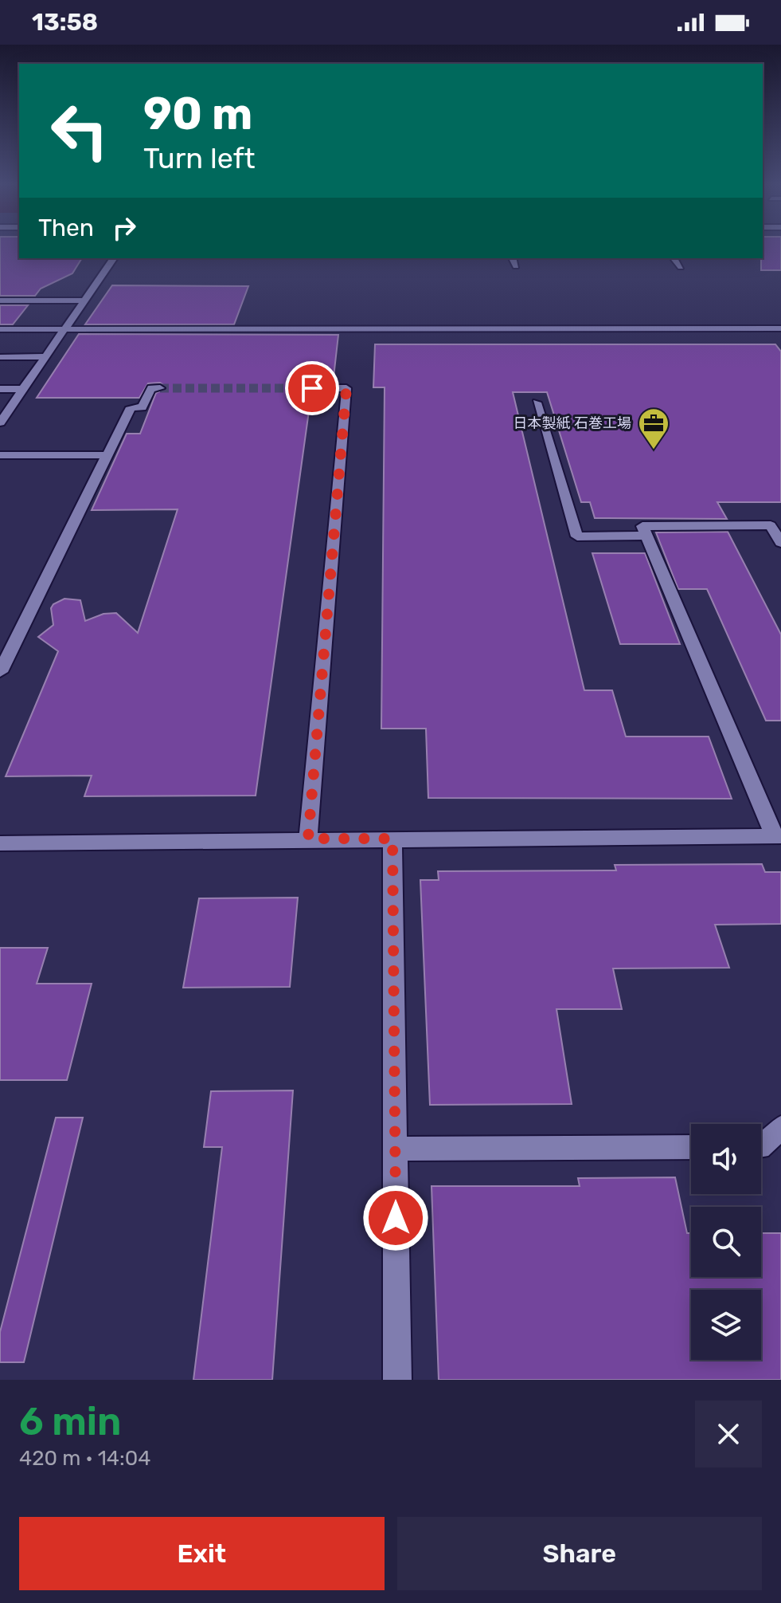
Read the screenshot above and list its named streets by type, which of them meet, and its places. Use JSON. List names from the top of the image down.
{
  "places": {
    "office": ["日本製紙 石巻工場"]
  },
  "page": {
    "status": "13:58",
    "turn": ["90 m", "Turn left"],
    "then": "Then",
    "heading": ["6 min", "420 m · 14:04"],
    "buttons": ["Exit", "Share"]
  }
}
